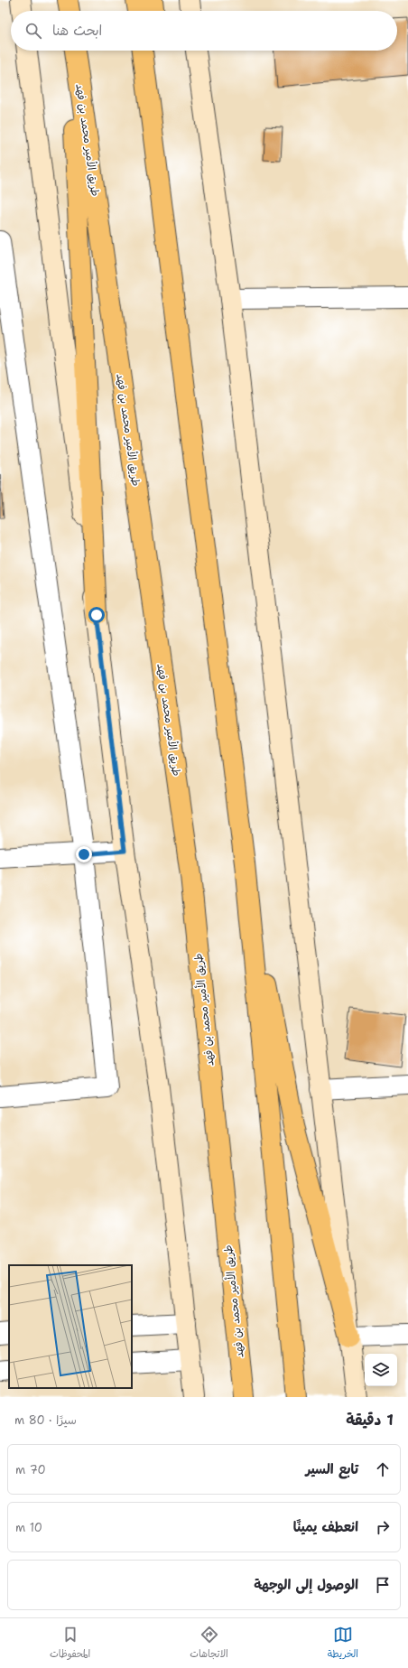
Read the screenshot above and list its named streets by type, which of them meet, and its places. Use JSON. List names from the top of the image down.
{
  "streets": {
    "highway": ["طريق الأمير محمد بن فهد"]
  },
  "page": {
    "search": "ابحث هنا",
    "heading": ["1 دقيقة", "سيرًا · 80 m"],
    "list": [
      ["تابع السير", "70 m"],
      ["انعطف يمينًا", "10 m"],
      "الوصول إلى الوجهة"
    ],
    "nav": ["الخريطة", "الاتجاهات", "المحفوظات"]
  }
}
